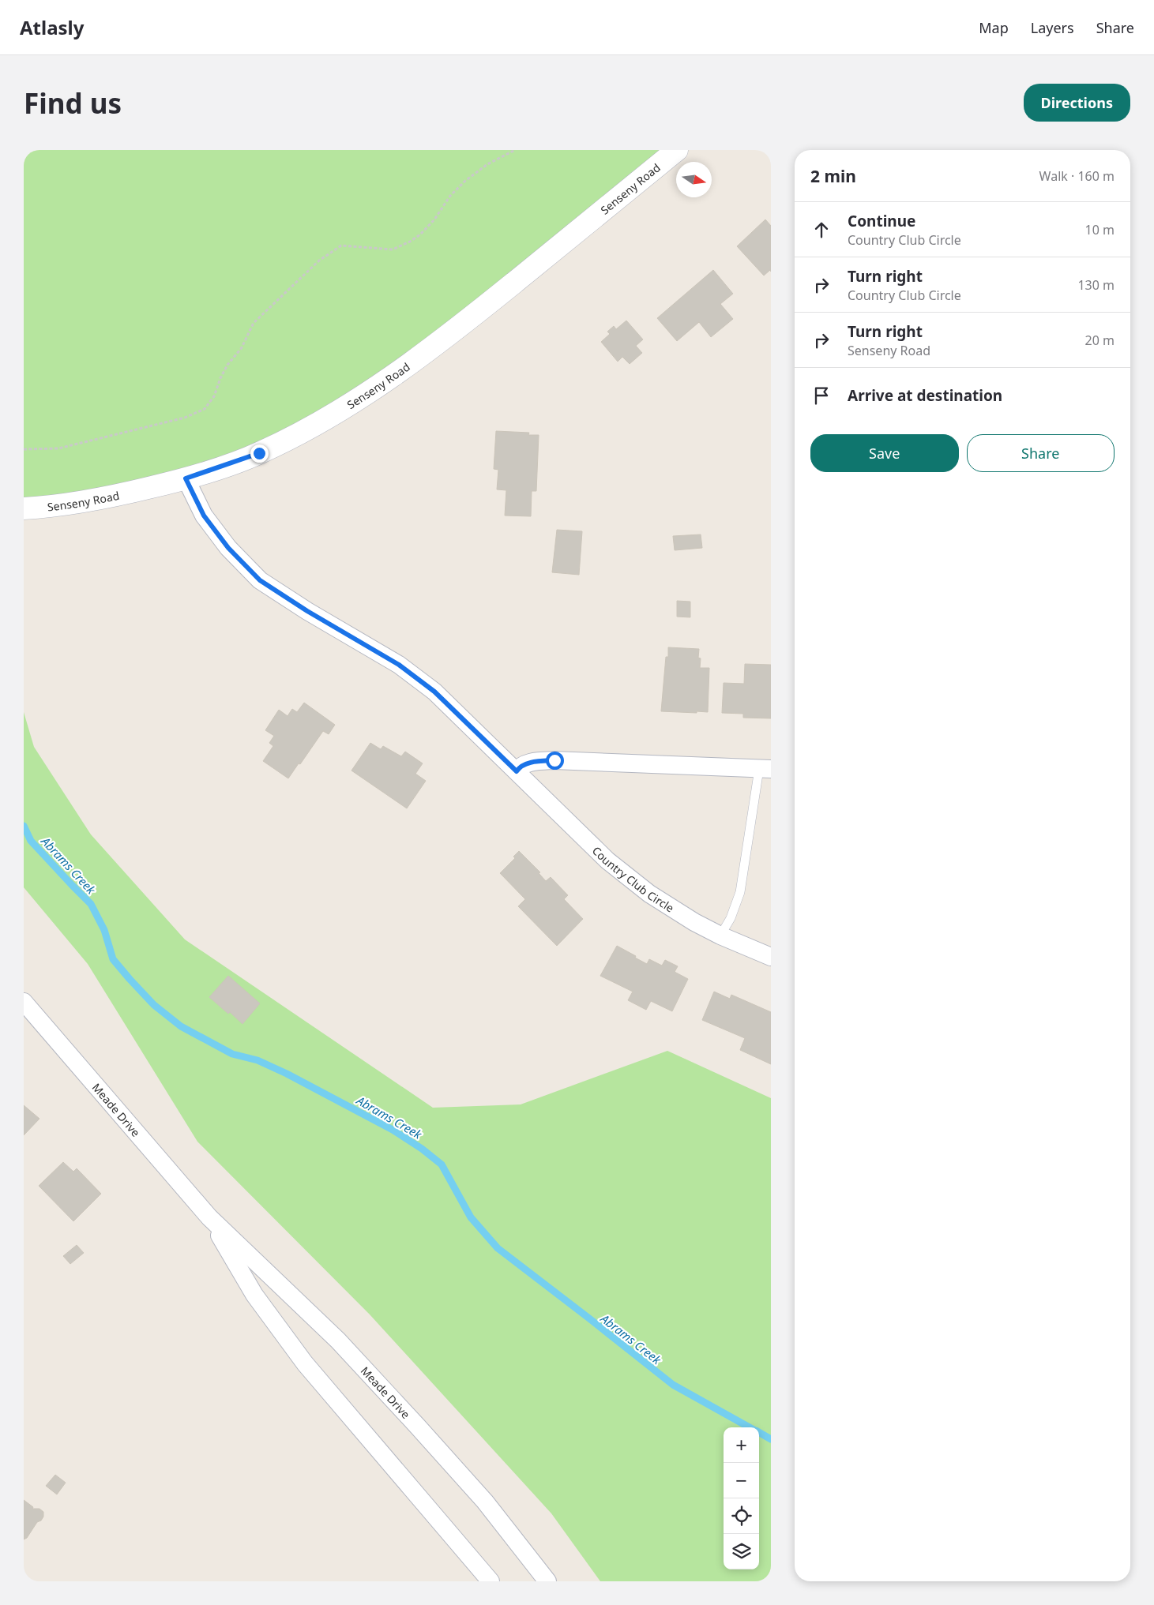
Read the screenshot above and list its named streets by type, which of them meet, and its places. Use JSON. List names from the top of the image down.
{
  "streets": {
    "main road": ["Senseny Road"],
    "street": ["Country Club Circle", "Meade Drive"]
  },
  "crossings": [
    ["Senseny Road", "Country Club Circle"]
  ],
  "water": ["Abrams Creek"],
  "north": "right",
  "page": {
    "header": "Atlasly",
    "nav": ["Map", "Layers", "Share"],
    "buttons": [
      "Directions",
      ["Save", "Share"]
    ],
    "title": "Find us",
    "heading": ["2 min", "Walk · 160 m"],
    "list": [
      ["Continue", "Country Club Circle", "10 m"],
      ["Turn right", "Country Club Circle", "130 m"],
      ["Turn right", "Senseny Road", "20 m"],
      "Arrive at destination"
    ],
    "map_buttons": ["+", "−"]
  }
}
